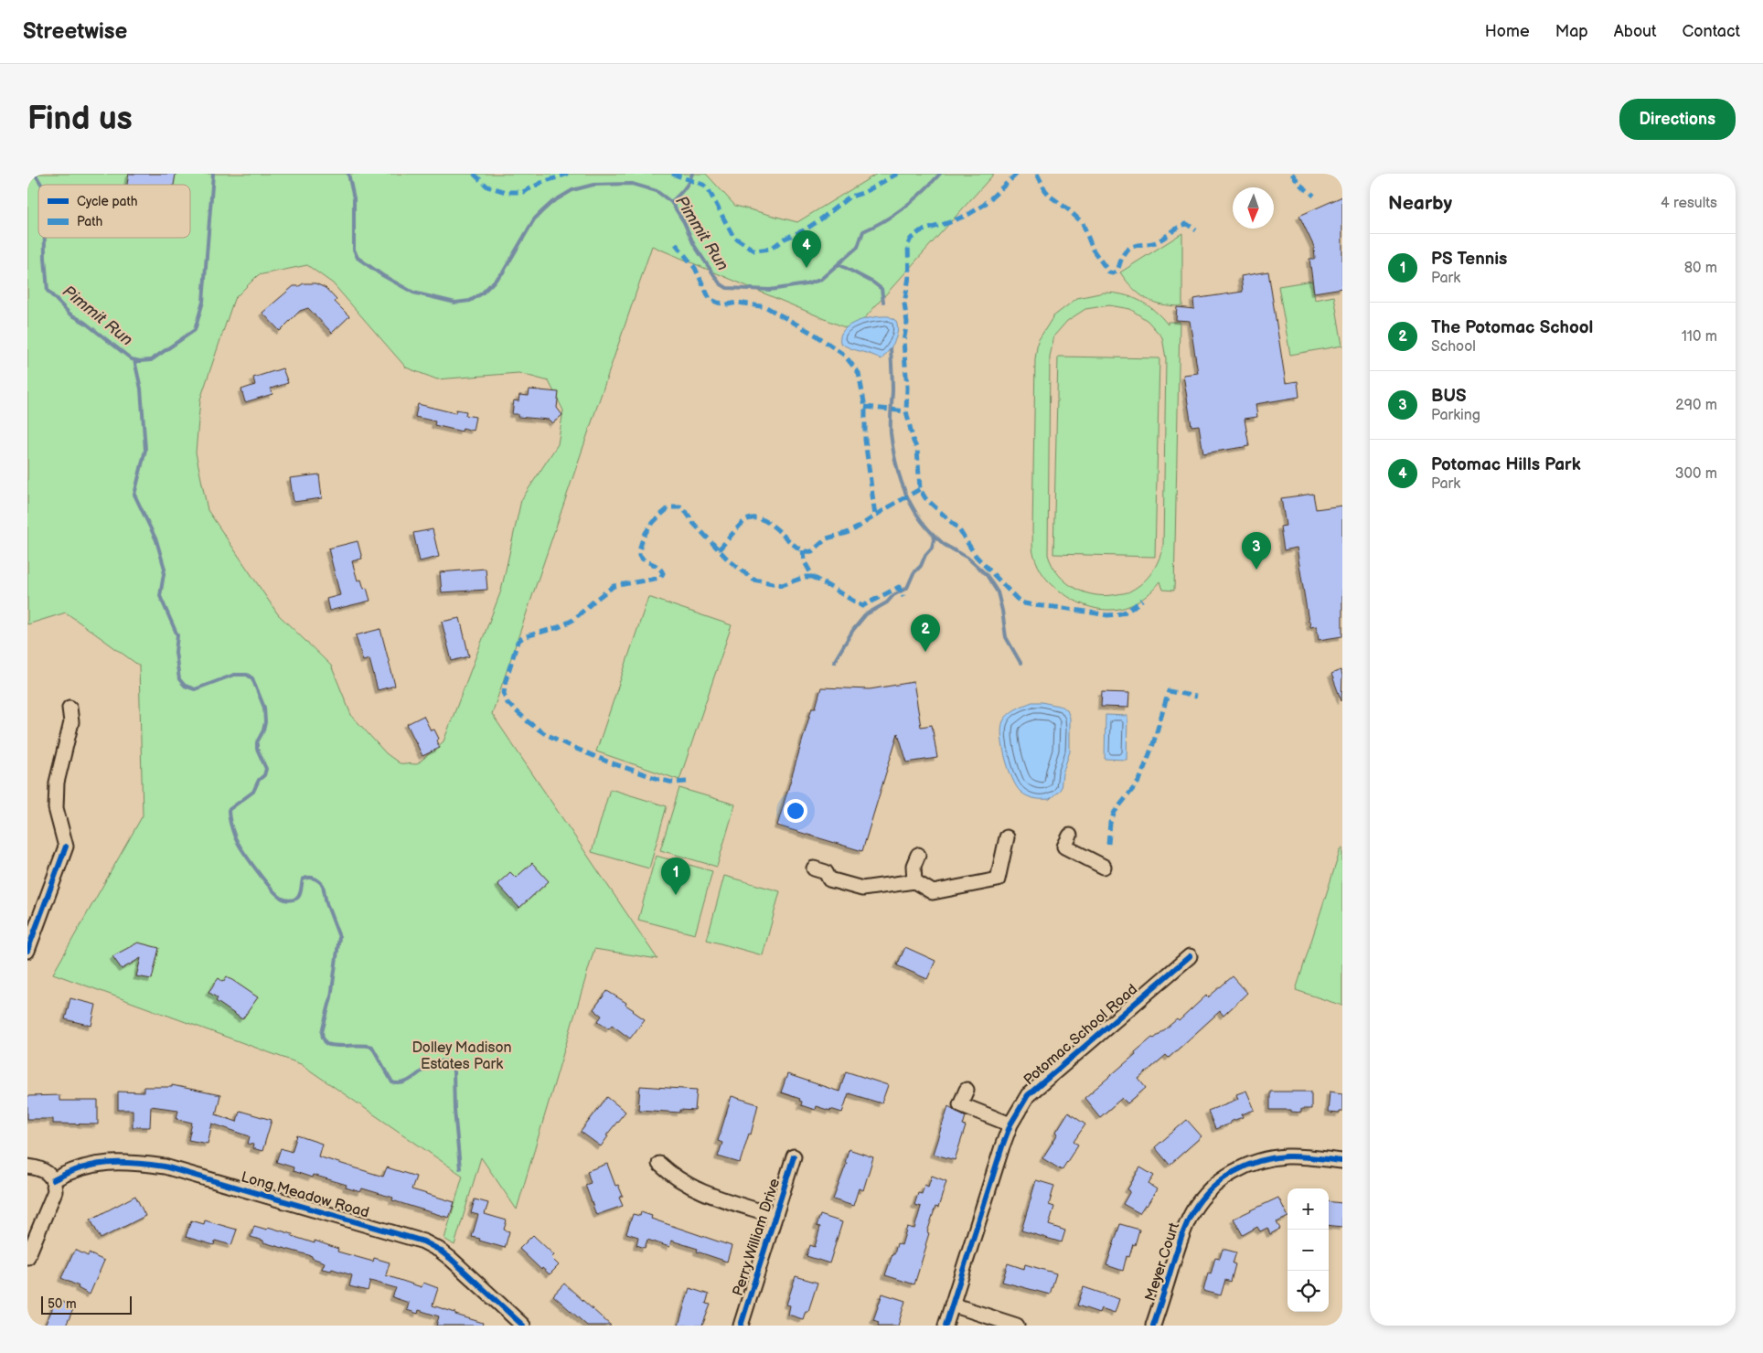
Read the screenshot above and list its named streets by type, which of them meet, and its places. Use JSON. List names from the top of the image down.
{
  "streets": {
    "street": [
      "Potomac School Road",
      "Long Meadow Road",
      "Perry William Drive",
      "Meyer Court"
    ]
  },
  "water": ["Pimmit Run"],
  "parks": ["Dolley Madison Estates Park"],
  "legend": ["Cycle path", "Path"],
  "scale_bar": "50 m",
  "north": "bottom",
  "page": {
    "header": "Streetwise",
    "nav": [
      "Home",
      "Map",
      "About",
      "Contact"
    ],
    "buttons": "Directions",
    "title": "Find us",
    "heading": ["Nearby", "4 results"],
    "pins": [
      "4",
      "3",
      "2",
      "1"
    ],
    "list": [
      {
        "mark": "1",
        "name": "PS Tennis",
        "note": "Park",
        "value": "80 m"
      },
      {
        "mark": "2",
        "name": "The Potomac School",
        "note": "School",
        "value": "110 m"
      },
      {
        "mark": "3",
        "name": "BUS",
        "note": "Parking",
        "value": "290 m"
      },
      {
        "mark": "4",
        "name": "Potomac Hills Park",
        "note": "Park",
        "value": "300 m"
      }
    ],
    "map_buttons": ["+", "−"],
    "scale": "50 m"
  }
}
